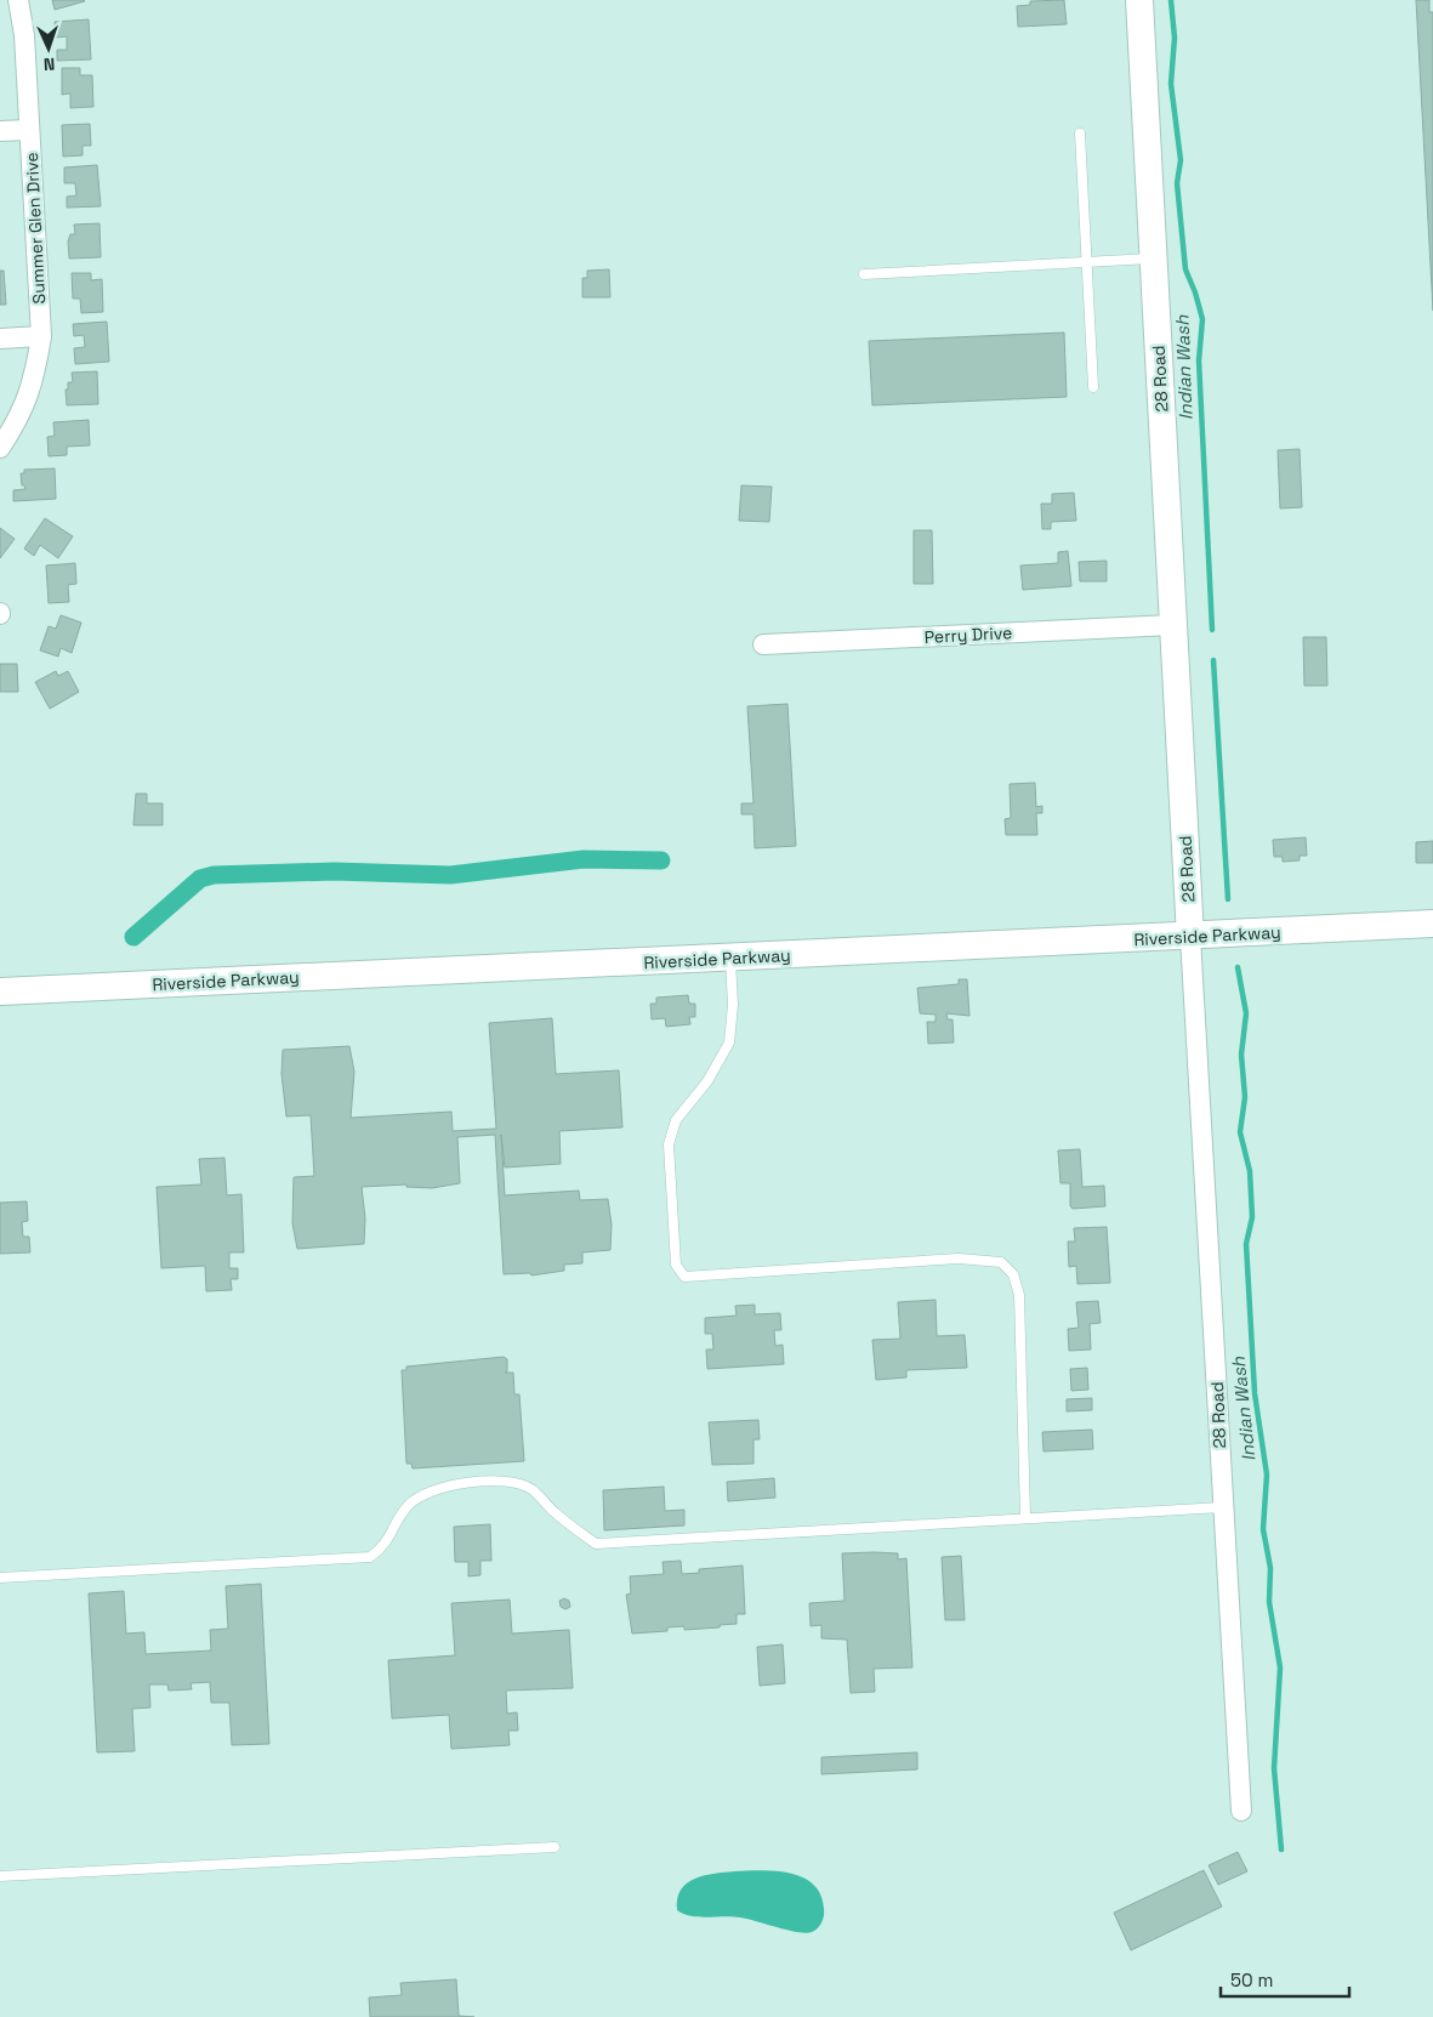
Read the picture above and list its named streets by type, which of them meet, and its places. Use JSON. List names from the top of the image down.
{
  "streets": {
    "main road": ["28 Road", "Riverside Parkway"],
    "street": ["Summer Glen Drive", "Perry Drive"]
  },
  "crossings": [
    ["28 Road", "Perry Drive"],
    ["28 Road", "Riverside Parkway"]
  ],
  "water": ["Indian Wash"],
  "scale_bar": "50 m",
  "north": "bottom"
}
